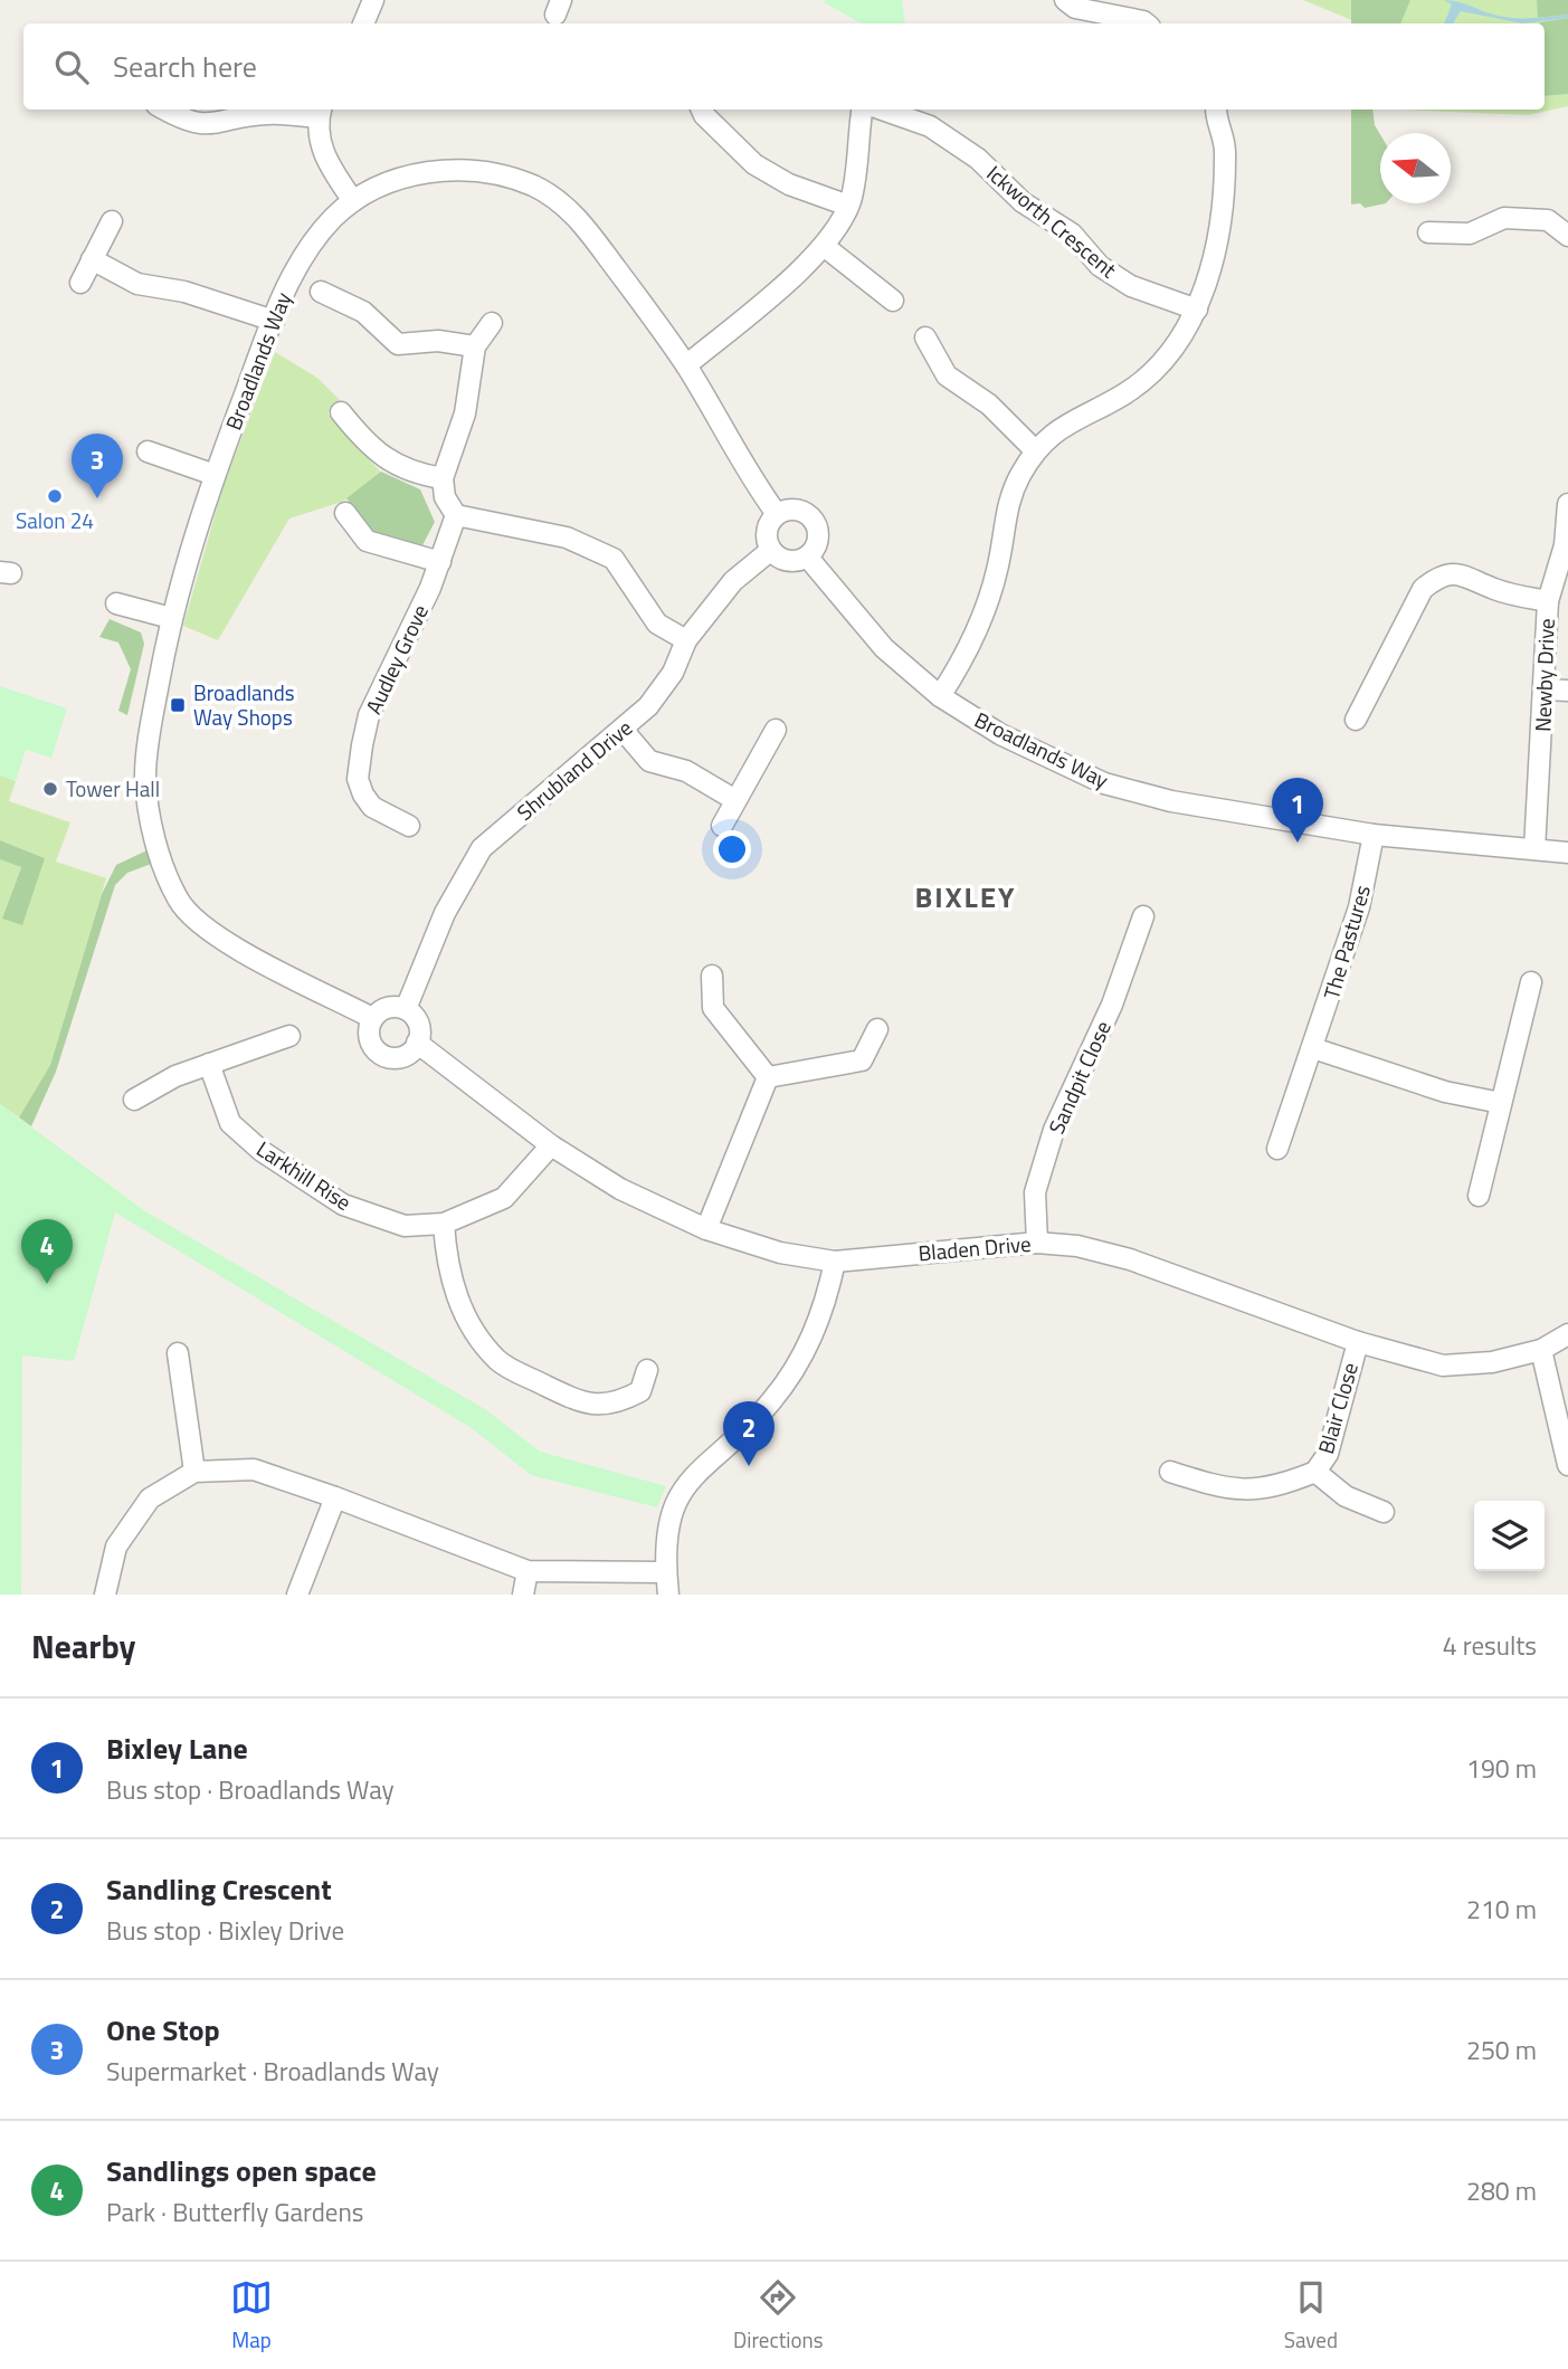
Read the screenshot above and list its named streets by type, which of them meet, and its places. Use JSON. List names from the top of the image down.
{
  "streets": {
    "street": [
      "Ickworth Crescent",
      "Broadlands Way",
      "Audley Grove",
      "Newby Drive",
      "Shrubland Drive",
      "The Pastures",
      "Sandpit Close",
      "Larkhill Rise",
      "Bladen Drive",
      "Blair Close"
    ]
  },
  "crossings": [
    ["Broadlands Way", "Newby Drive"],
    ["Broadlands Way", "Shrubland Drive"],
    ["Broadlands Way", "The Pastures"],
    ["Broadlands Way", "Bladen Drive"],
    ["Shrubland Drive", "Bladen Drive"],
    ["Sandpit Close", "Bladen Drive"],
    ["Larkhill Rise", "Bladen Drive"],
    ["Bladen Drive", "Blair Close"]
  ],
  "districts": ["BIXLEY"],
  "places": {
    "other": ["Salon 24", "Tower Hall"],
    "transit": ["Broadlands Way Shops"]
  },
  "north": "left",
  "page": {
    "search": "Search here",
    "pins": [
      "3",
      "1",
      "4",
      "2"
    ],
    "heading": ["Nearby", "4 results"],
    "list": [
      {
        "mark": "1",
        "name": "Bixley Lane",
        "note": "Bus stop · Broadlands Way",
        "value": "190 m"
      },
      {
        "mark": "2",
        "name": "Sandling Crescent",
        "note": "Bus stop · Bixley Drive",
        "value": "210 m"
      },
      {
        "mark": "3",
        "name": "One Stop",
        "note": "Supermarket · Broadlands Way",
        "value": "250 m"
      },
      {
        "mark": "4",
        "name": "Sandlings open space",
        "note": "Park · Butterfly Gardens",
        "value": "280 m"
      }
    ],
    "nav": ["Map", "Directions", "Saved"]
  }
}
